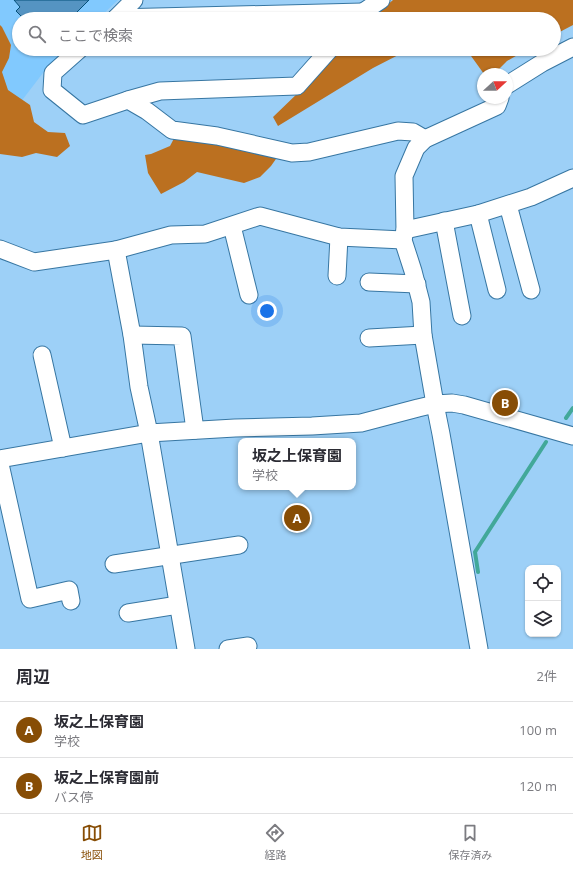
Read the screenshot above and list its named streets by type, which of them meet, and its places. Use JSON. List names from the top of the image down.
{
  "north": "right",
  "page": {
    "search": "ここで検索",
    "pins": ["B", "A"],
    "popup": ["坂之上保育園", "学校"],
    "heading": ["周辺", "2件"],
    "list": [
      {
        "mark": "A",
        "name": "坂之上保育園",
        "note": "学校",
        "value": "100 m"
      },
      {
        "mark": "B",
        "name": "坂之上保育園前",
        "note": "バス停",
        "value": "120 m"
      }
    ],
    "nav": ["地図", "経路", "保存済み"]
  }
}
